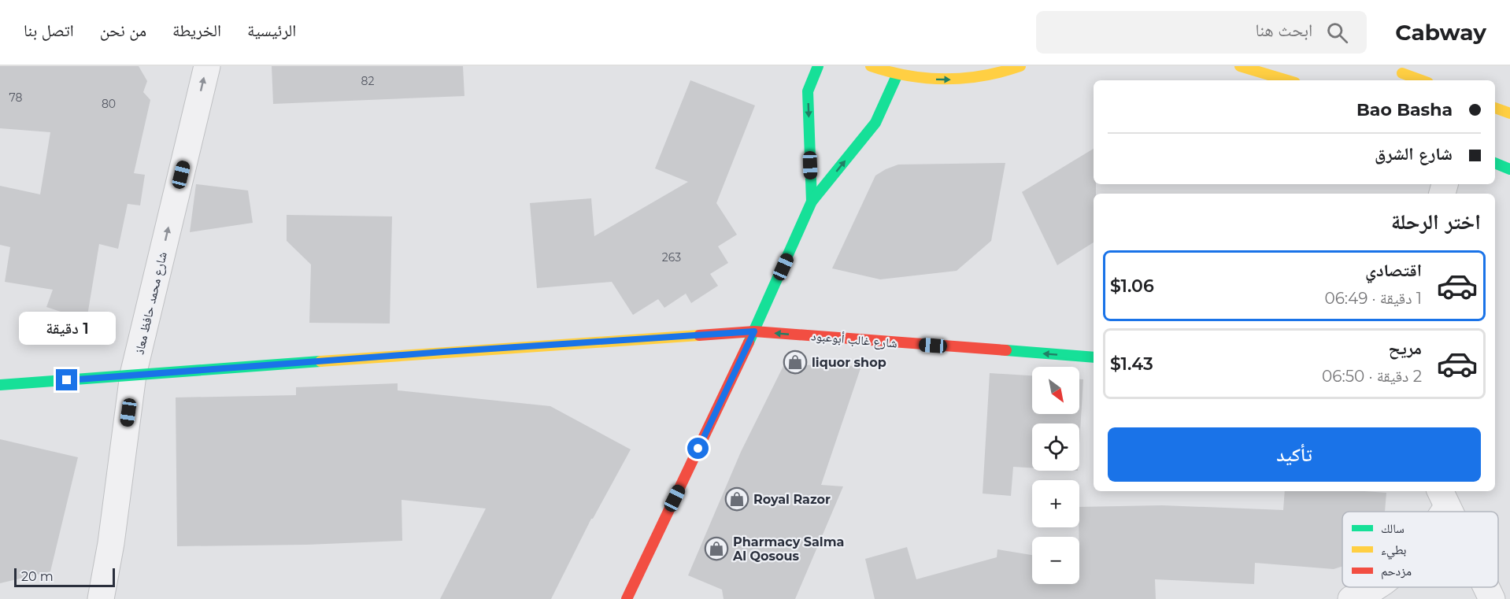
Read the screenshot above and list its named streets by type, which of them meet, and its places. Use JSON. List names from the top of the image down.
{
  "streets": {
    "street": ["شارع محمد حافظ معاذ", "شارع غالب أبوعبود"]
  },
  "crossings": [
    ["شارع محمد حافظ معاذ", "شارع غالب أبوعبود"]
  ],
  "one_way": ["شارع محمد حافظ معاذ"],
  "places": {
    "shop": ["liquor shop", "Royal Razor", "Pharmacy Salma Al Qosous"]
  },
  "house_numbers": [
    "82",
    "78",
    "80",
    "263"
  ],
  "legend": ["سالك", "بطيء", "مزدحم"],
  "scale_bar": "20 m",
  "north": "bottom right",
  "page": {
    "header": "Cabway",
    "search": "ابحث هنا",
    "nav": [
      "الرئيسية",
      "الخريطة",
      "من نحن",
      "اتصل بنا"
    ],
    "banner": ["Bao Basha", "شارع الشرق"],
    "heading": "اختر الرحلة",
    "list": [
      {
        "name": "اقتصادي",
        "note": "1 دقيقة · 06:49",
        "value": "$1.06"
      },
      {
        "name": "مريح",
        "note": "2 دقيقة · 06:50",
        "value": "$1.43"
      }
    ],
    "bubble": "1 دقيقة",
    "map_buttons": ["+", "−"],
    "buttons": "تأكيد",
    "scale": "20 m"
  }
}
